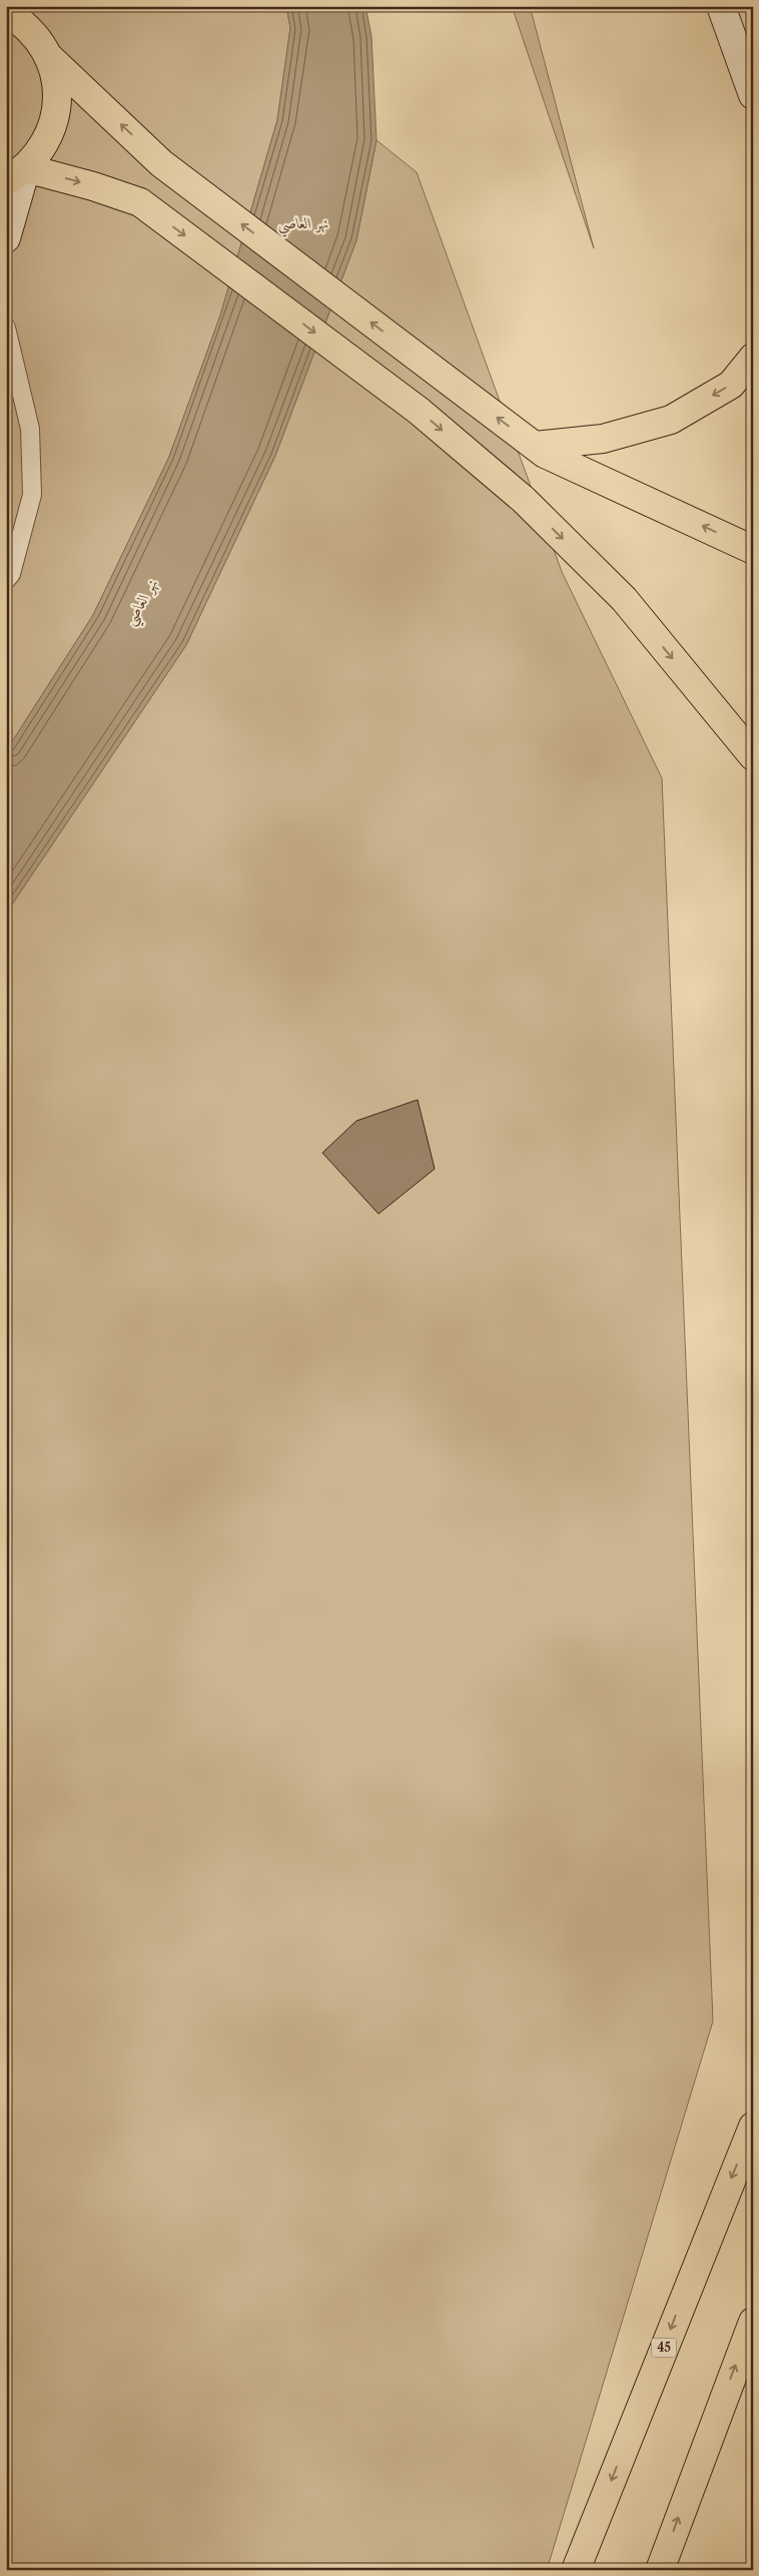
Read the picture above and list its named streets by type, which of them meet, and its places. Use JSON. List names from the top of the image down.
{
  "streets": {
    "main road": ["45"]
  },
  "water": ["نهر العاصي"]
}
